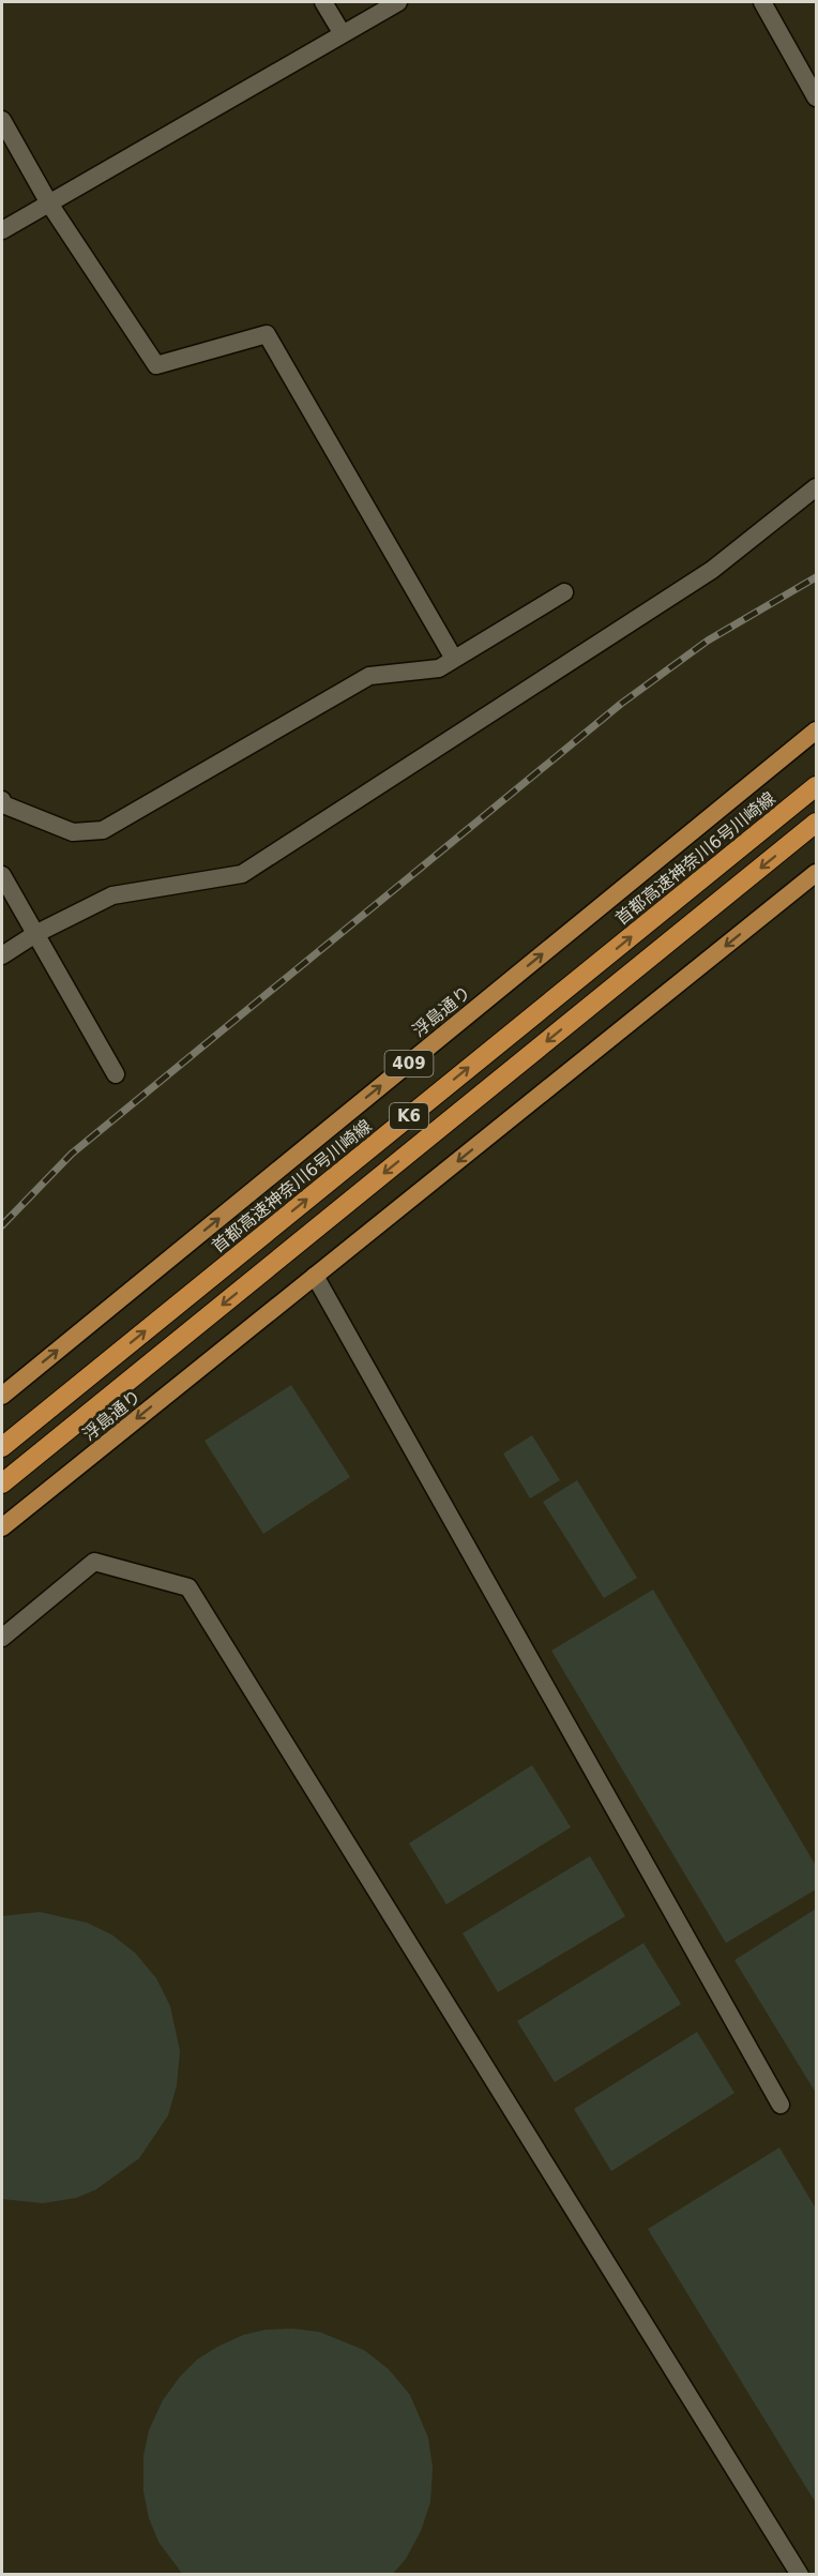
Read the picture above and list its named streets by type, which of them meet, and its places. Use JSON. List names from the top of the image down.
{
  "streets": {
    "highway": [
      "首都高速神奈川6号川崎線",
      "浮島通り",
      "409",
      "K6"
    ]
  }
}
